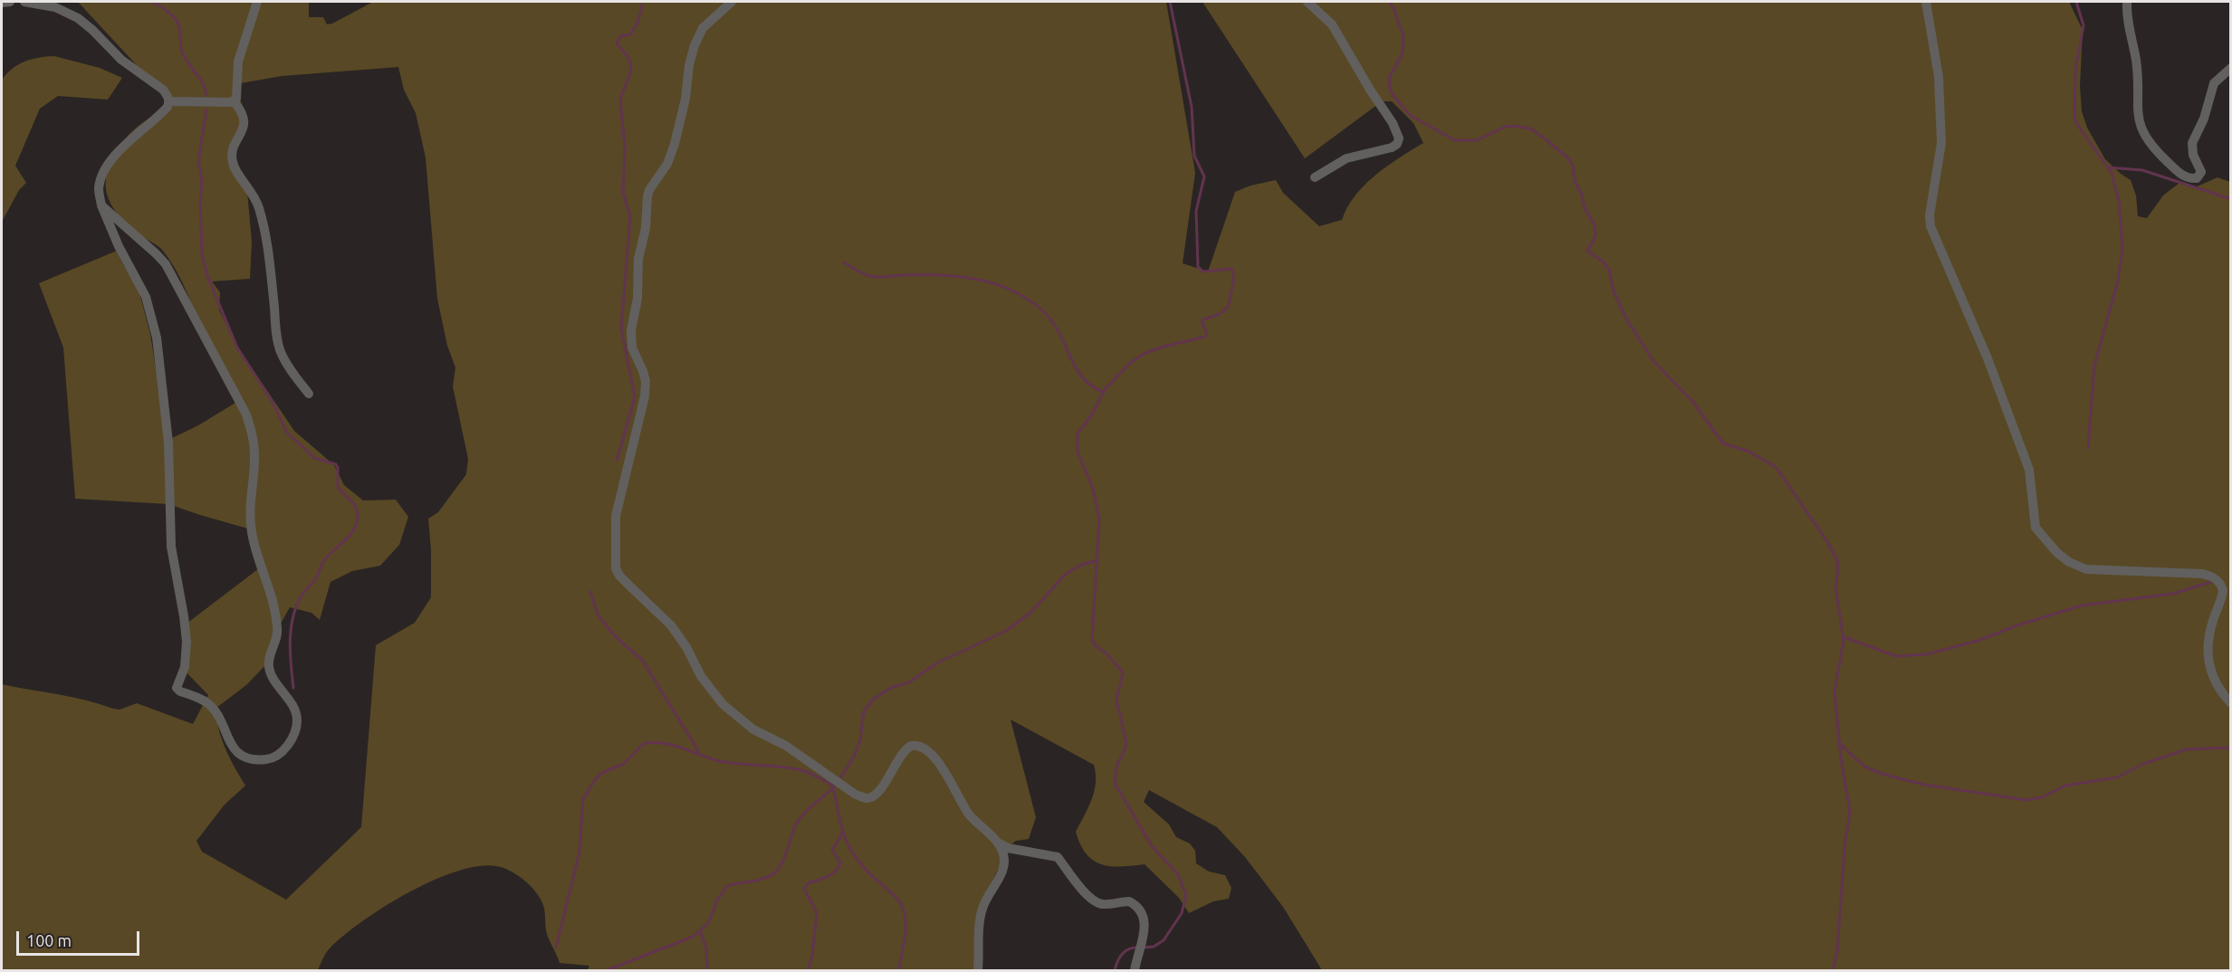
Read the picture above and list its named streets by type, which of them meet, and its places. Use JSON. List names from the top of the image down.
{
  "scale_bar": "100 m"
}
